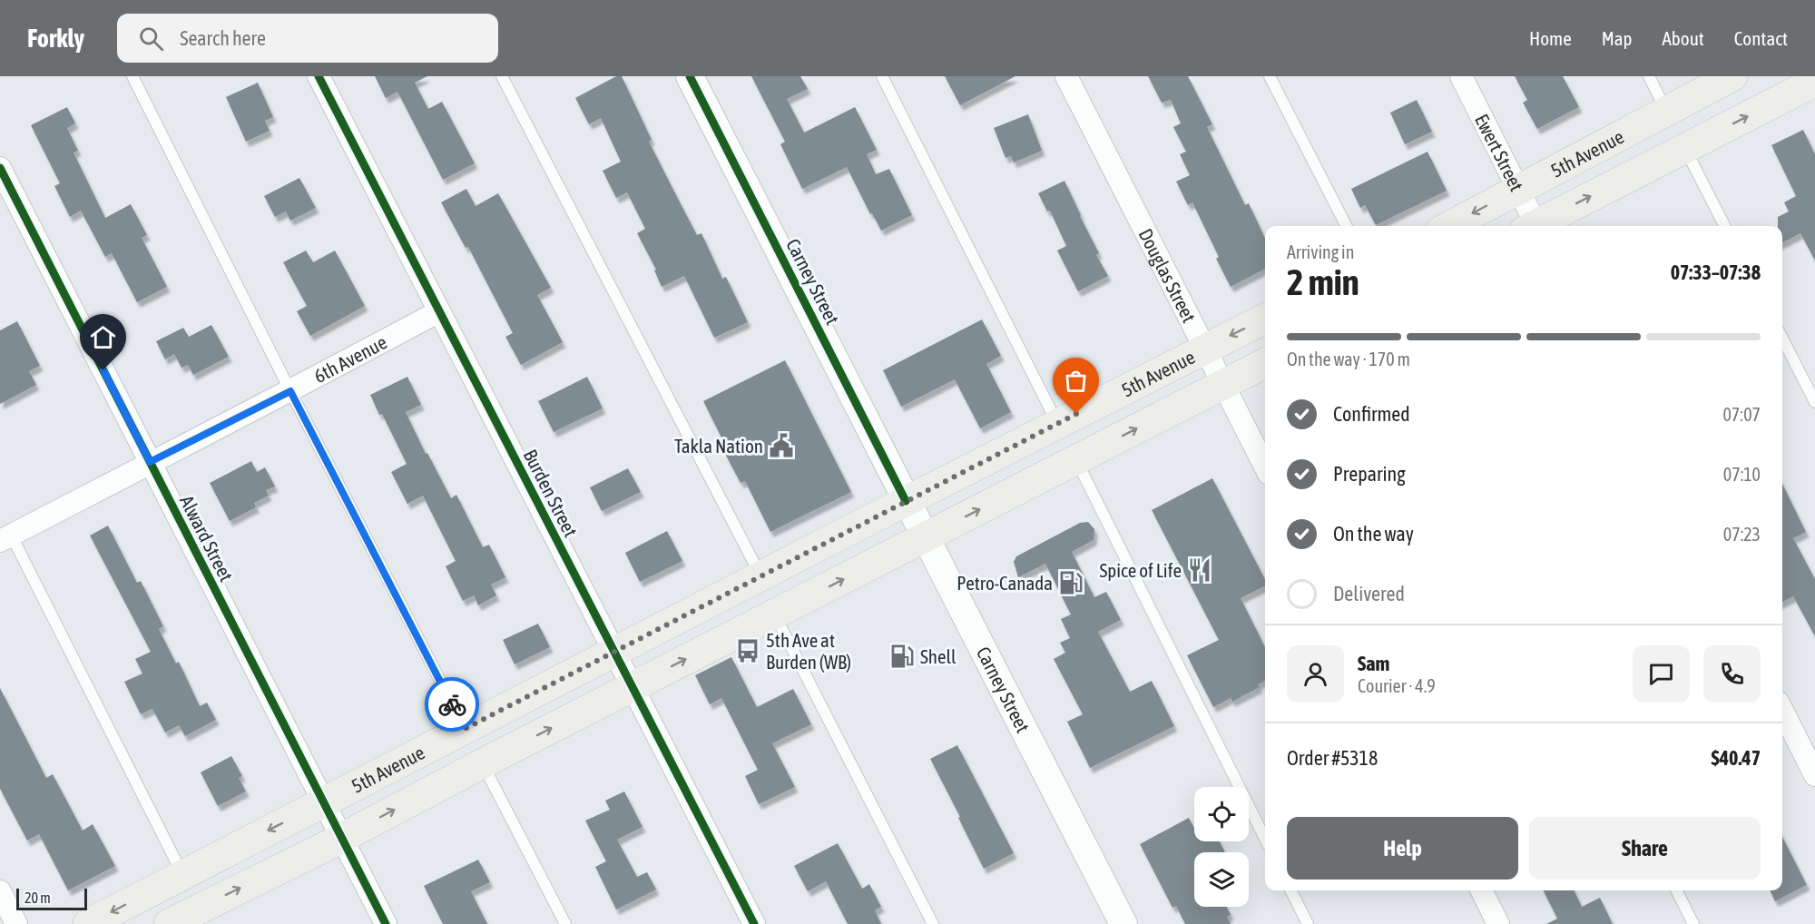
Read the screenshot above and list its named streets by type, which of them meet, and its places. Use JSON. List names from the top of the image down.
{
  "streets": {
    "main road": ["5th Avenue"],
    "street": [
      "Ewert Street",
      "Douglas Street",
      "Carney Street",
      "6th Avenue",
      "Burden Street",
      "Alward Street"
    ]
  },
  "crossings": [
    ["Ewert Street", "5th Avenue"],
    ["5th Avenue", "Douglas Street"],
    ["5th Avenue", "Carney Street"],
    ["5th Avenue", "Burden Street"],
    ["5th Avenue", "Alward Street"],
    ["6th Avenue", "Burden Street"],
    ["6th Avenue", "Alward Street"]
  ],
  "places": {
    "public building": ["Takla Nation"],
    "restaurant": ["Spice of Life"],
    "fuel station": ["Petro-Canada", "Shell"],
    "bus stop": ["5th Ave at Burden (WB)"]
  },
  "scale_bar": "20 m",
  "page": {
    "header": "Forkly",
    "search": "Search here",
    "nav": [
      "Home",
      "Map",
      "About",
      "Contact"
    ],
    "heading": ["2 min", "Arriving in", "07:33–07:38"],
    "panel": [
      "Sam",
      "Courier · 4.9",
      "Order #5318",
      "$40.47"
    ],
    "bar": "On the way · 170 m",
    "list": [
      ["Confirmed", "07:07"],
      ["Preparing", "07:10"],
      ["On the way", "07:23"],
      "Delivered"
    ],
    "buttons": ["Help", "Share"],
    "scale": "20 m"
  }
}
